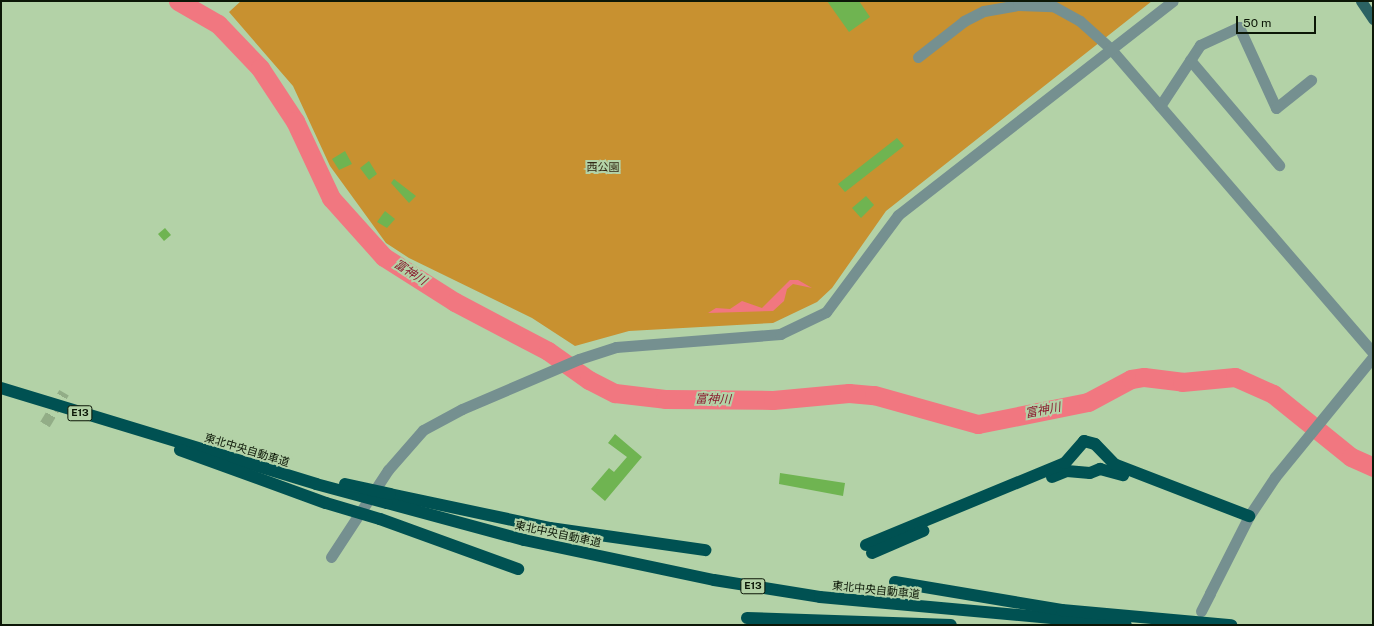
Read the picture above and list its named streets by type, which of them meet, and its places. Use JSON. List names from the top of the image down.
{
  "streets": {
    "highway": ["E13", "東北中央自動車道"]
  },
  "water": ["富神川"],
  "parks": ["西公園"],
  "scale_bar": "50 m"
}
